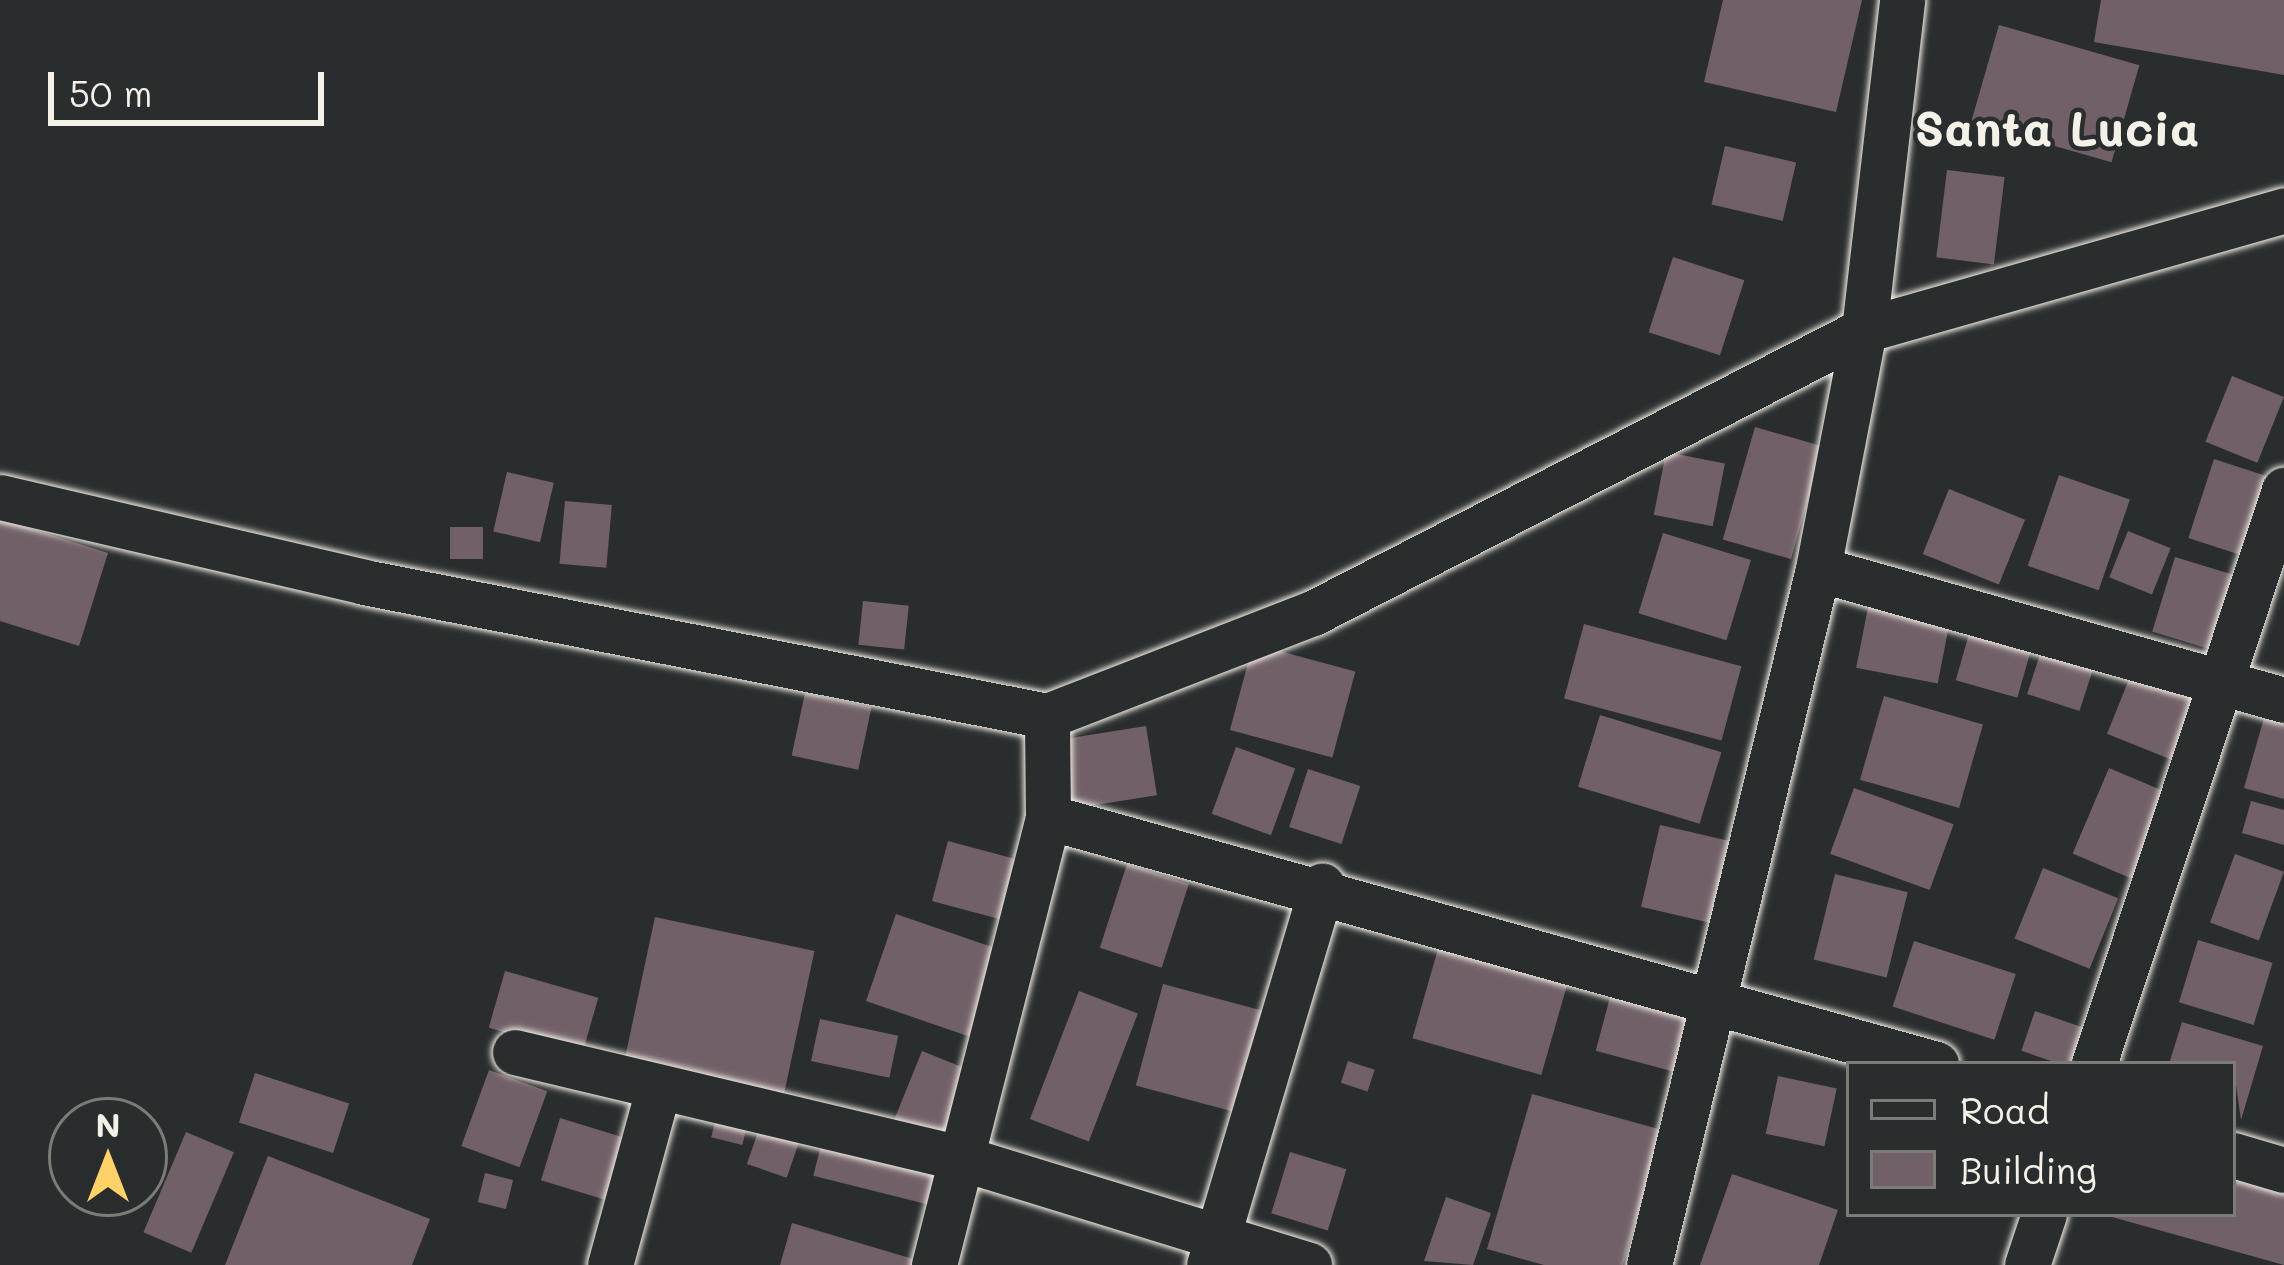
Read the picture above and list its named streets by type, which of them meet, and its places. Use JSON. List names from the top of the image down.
{
  "districts": ["Santa Lucia"],
  "legend": ["Road", "Building"],
  "scale_bar": "50 m",
  "north": "top"
}
